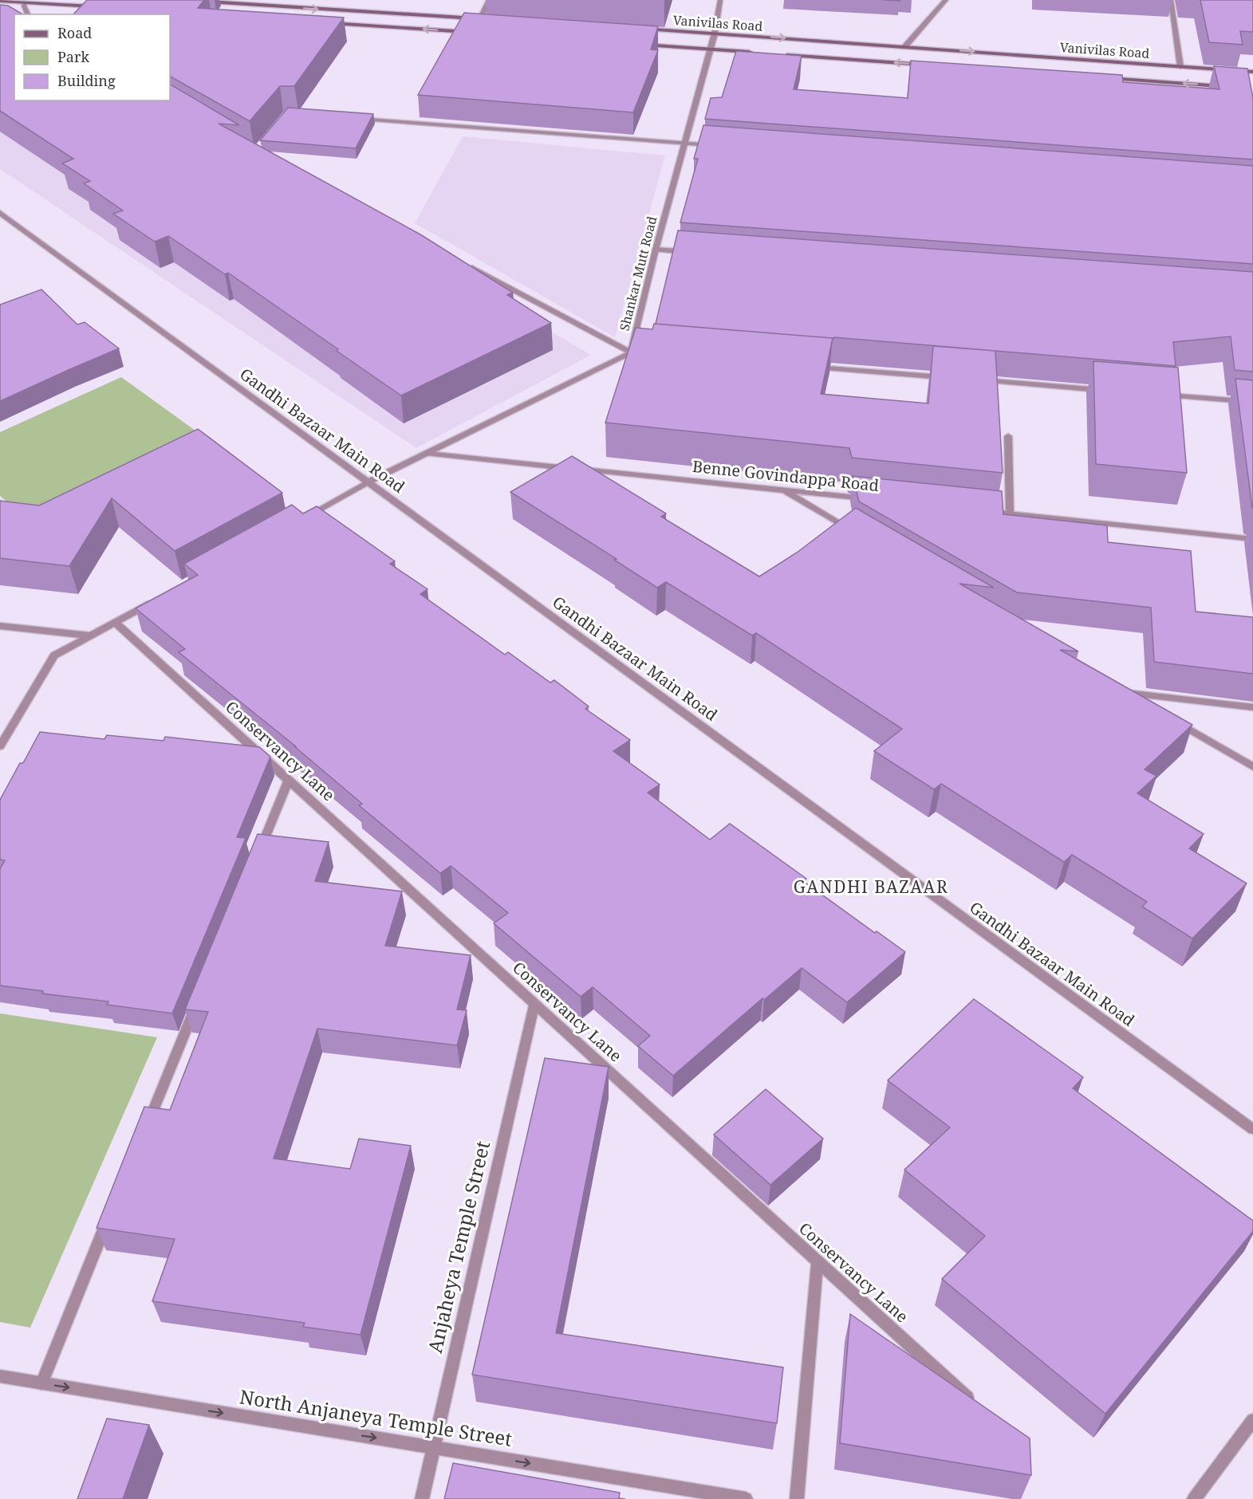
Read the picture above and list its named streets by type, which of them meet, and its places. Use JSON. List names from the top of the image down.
{
  "streets": {
    "main road": ["Vanivilas Road"],
    "street": [
      "Shankar Mutt Road",
      "Gandhi Bazaar Main Road",
      "Benne Govindappa Road",
      "Conservancy Lane",
      "Anjaheya Temple Street",
      "North Anjaneya Temple Street"
    ]
  },
  "crossings": [
    ["Vanivilas Road", "Shankar Mutt Road"],
    ["Shankar Mutt Road", "Gandhi Bazaar Main Road"],
    ["Shankar Mutt Road", "Benne Govindappa Road"],
    ["Conservancy Lane", "Anjaheya Temple Street"],
    ["Anjaheya Temple Street", "North Anjaneya Temple Street"]
  ],
  "one_way": ["North Anjaneya Temple Street"],
  "districts": ["GANDHI BAZAAR"],
  "legend": ["Road", "Park", "Building"]
}
